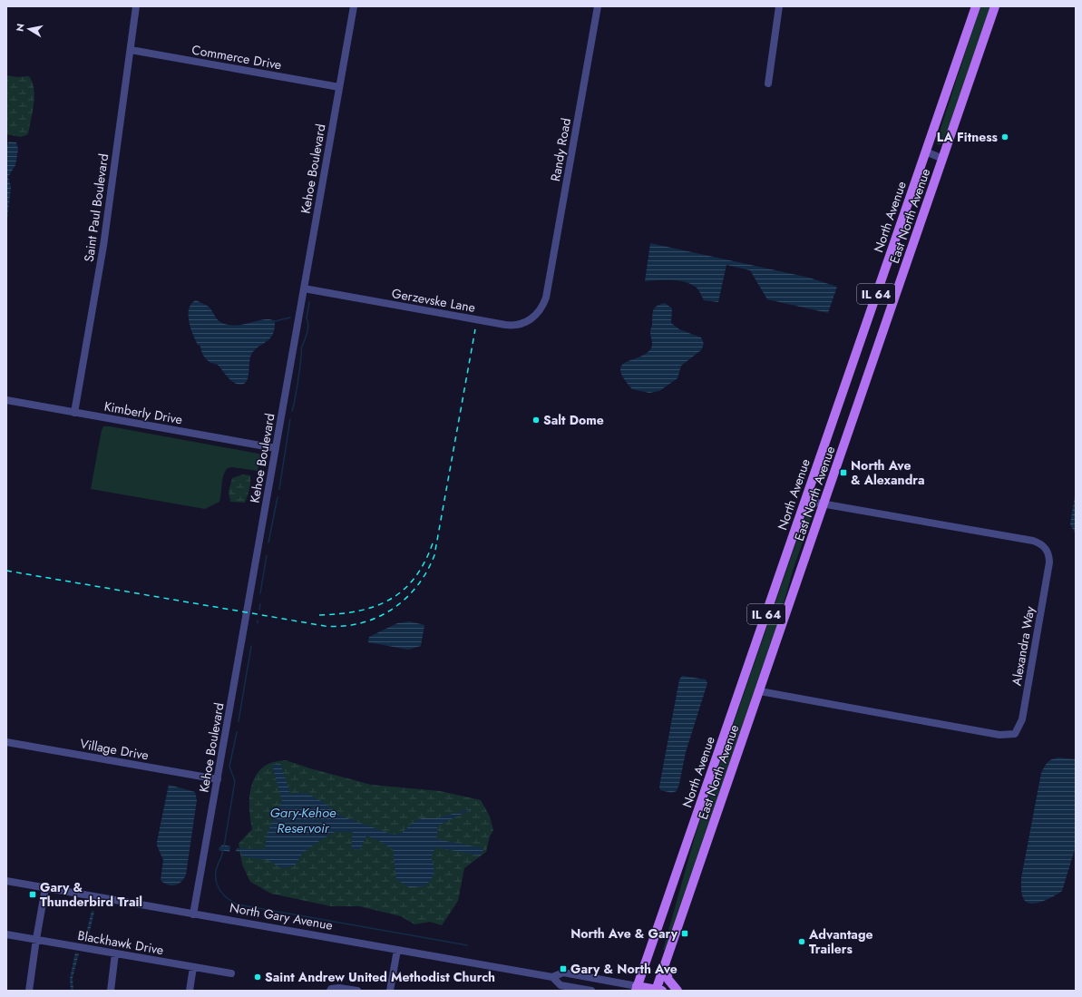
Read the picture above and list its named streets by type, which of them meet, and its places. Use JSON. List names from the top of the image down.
{
  "streets": {
    "main road": [
      "East North Avenue",
      "North Avenue",
      "IL 64",
      "North Gary Avenue"
    ],
    "street": [
      "Commerce Drive",
      "Randy Road",
      "Kehoe Boulevard",
      "Saint Paul Boulevard",
      "Gerzevske Lane",
      "Kimberly Drive",
      "Alexandra Way",
      "Village Drive",
      "Blackhawk Drive"
    ]
  },
  "crossings": [
    ["Commerce Drive", "Kehoe Boulevard"],
    ["Commerce Drive", "Saint Paul Boulevard"],
    ["Randy Road", "Gerzevske Lane"],
    ["Kehoe Boulevard", "Gerzevske Lane"],
    ["Kehoe Boulevard", "Kimberly Drive"],
    ["Kehoe Boulevard", "Village Drive"],
    ["Kehoe Boulevard", "North Gary Avenue"],
    ["Saint Paul Boulevard", "Kimberly Drive"],
    ["East North Avenue", "Alexandra Way"],
    ["East North Avenue", "North Gary Avenue"],
    ["North Avenue", "Alexandra Way"],
    ["North Avenue", "North Gary Avenue"]
  ],
  "water": ["Gary-Kehoe Reservoir"],
  "places": {
    "other": [
      "LA Fitness",
      "Salt Dome",
      "Advantage Trailers",
      "Saint Andrew United Methodist Church"
    ],
    "transit": [
      "North Ave & Alexandra",
      "Gary & Thunderbird Trail",
      "North Ave & Gary",
      "Gary & North Ave"
    ]
  },
  "north": "left"
}
